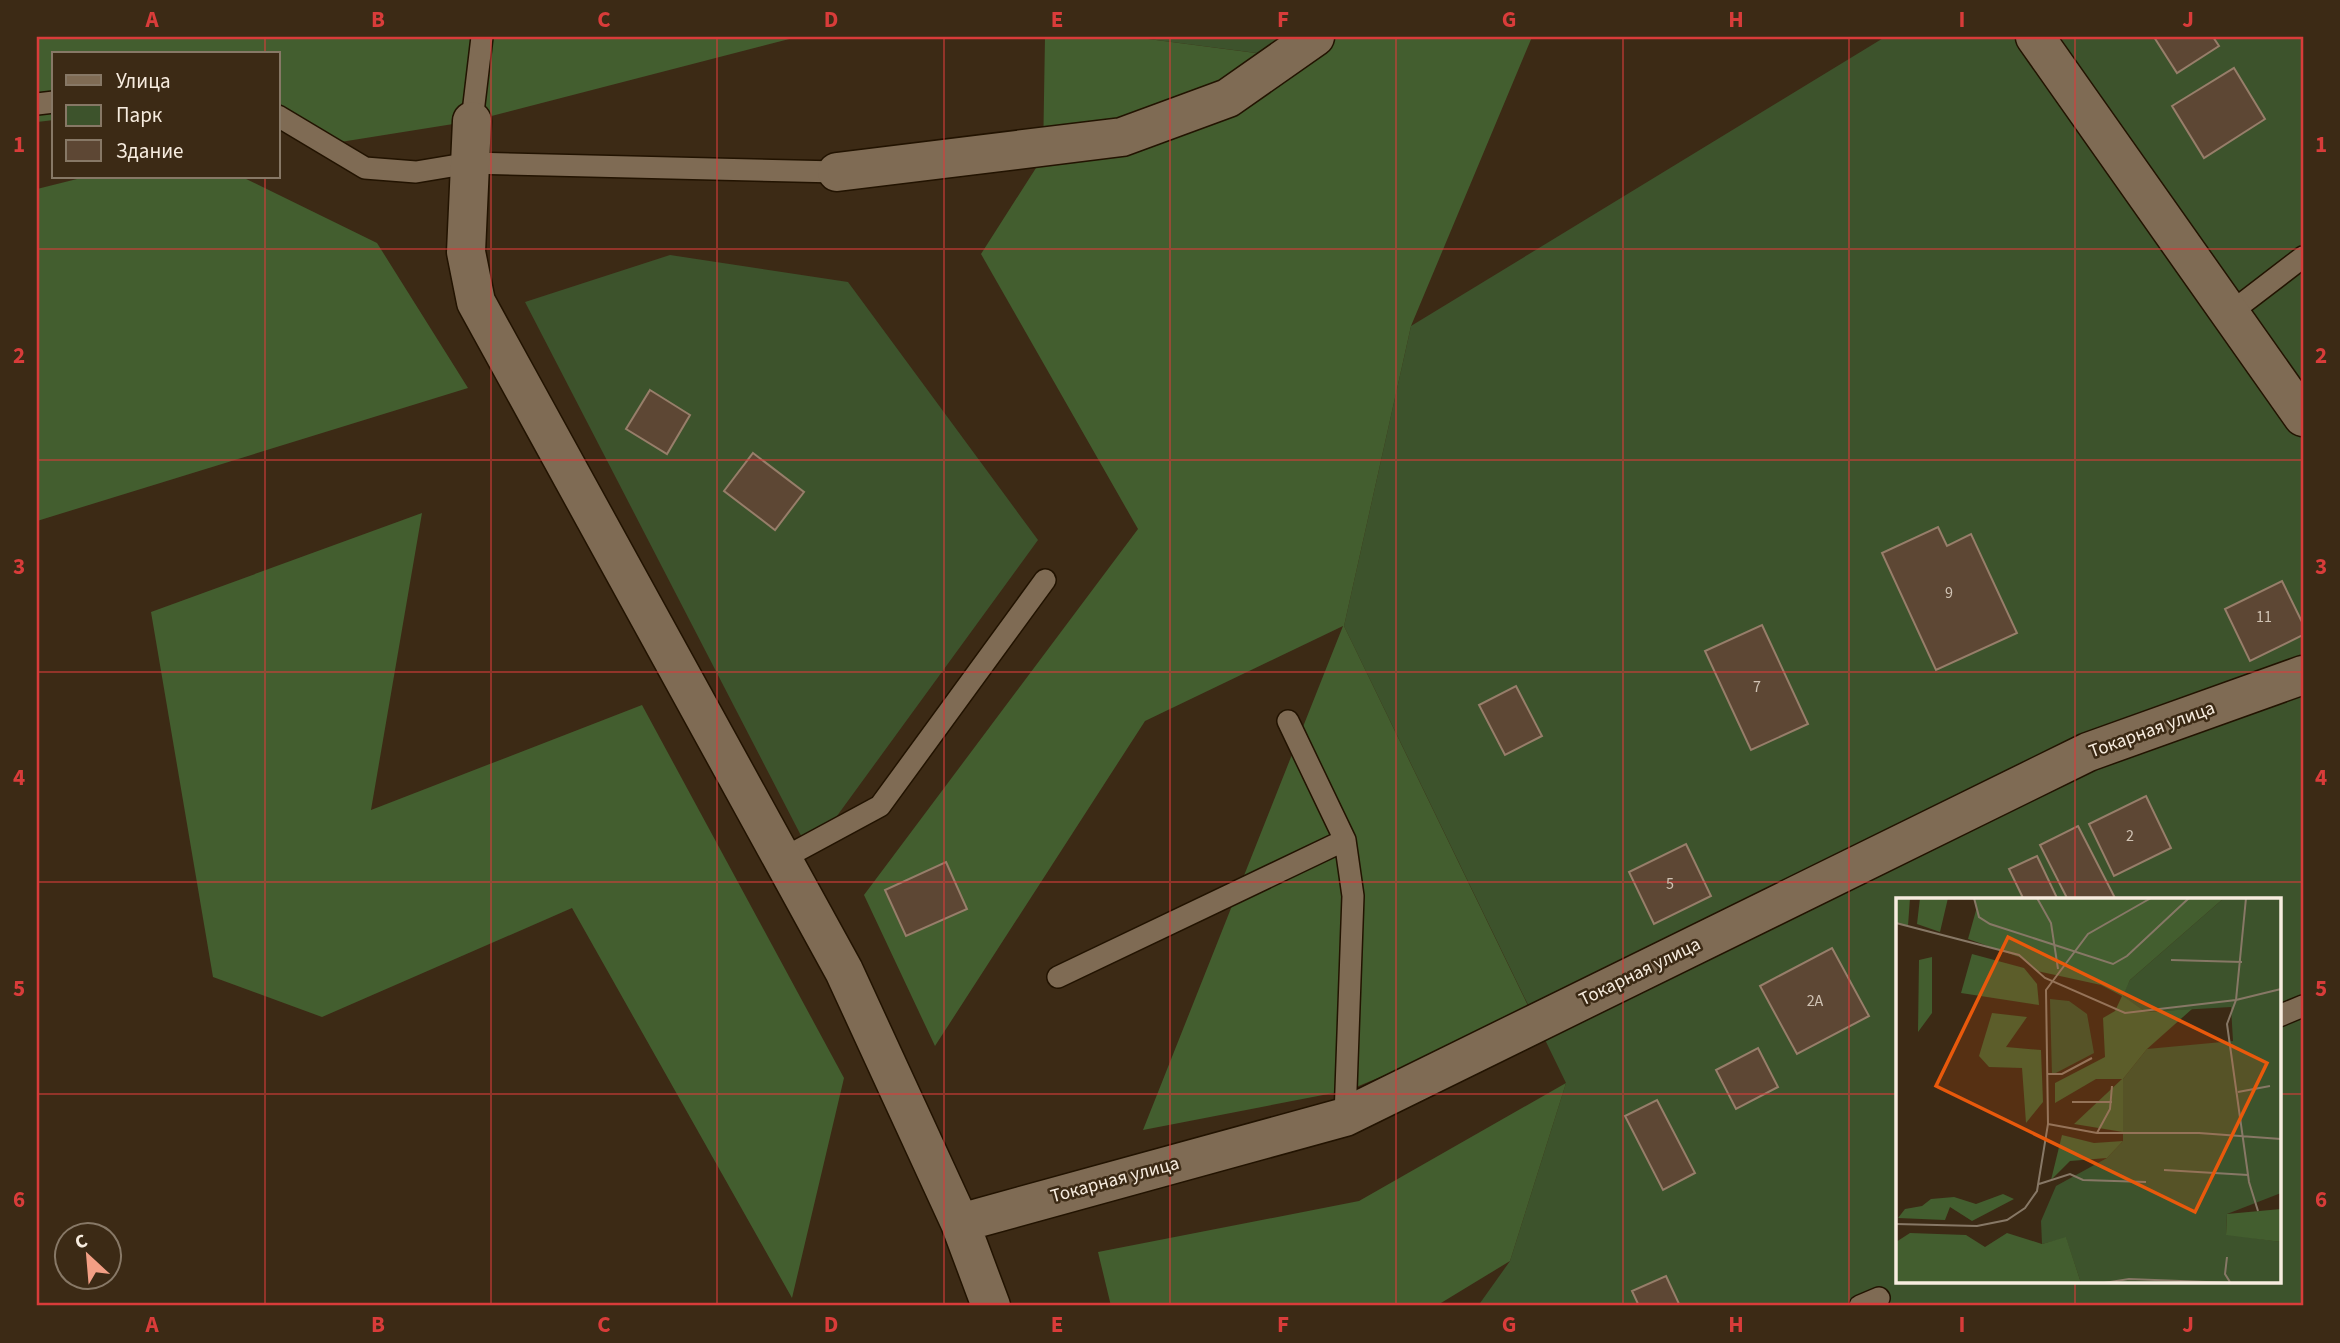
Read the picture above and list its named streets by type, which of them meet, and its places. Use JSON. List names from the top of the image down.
{
  "streets": {
    "street": ["Токарная улица"]
  },
  "house_numbers": [
    "9",
    "11",
    "7",
    "2",
    "5",
    "2А"
  ],
  "legend": ["Улица", "Парк", "Здание"],
  "north": "top left",
  "grid": {
    "columns": [
      "A",
      "B",
      "C",
      "D",
      "E",
      "F",
      "G",
      "H",
      "I",
      "J"
    ],
    "rows": [
      "1",
      "2",
      "3",
      "4",
      "5",
      "6"
    ]
  }
}
